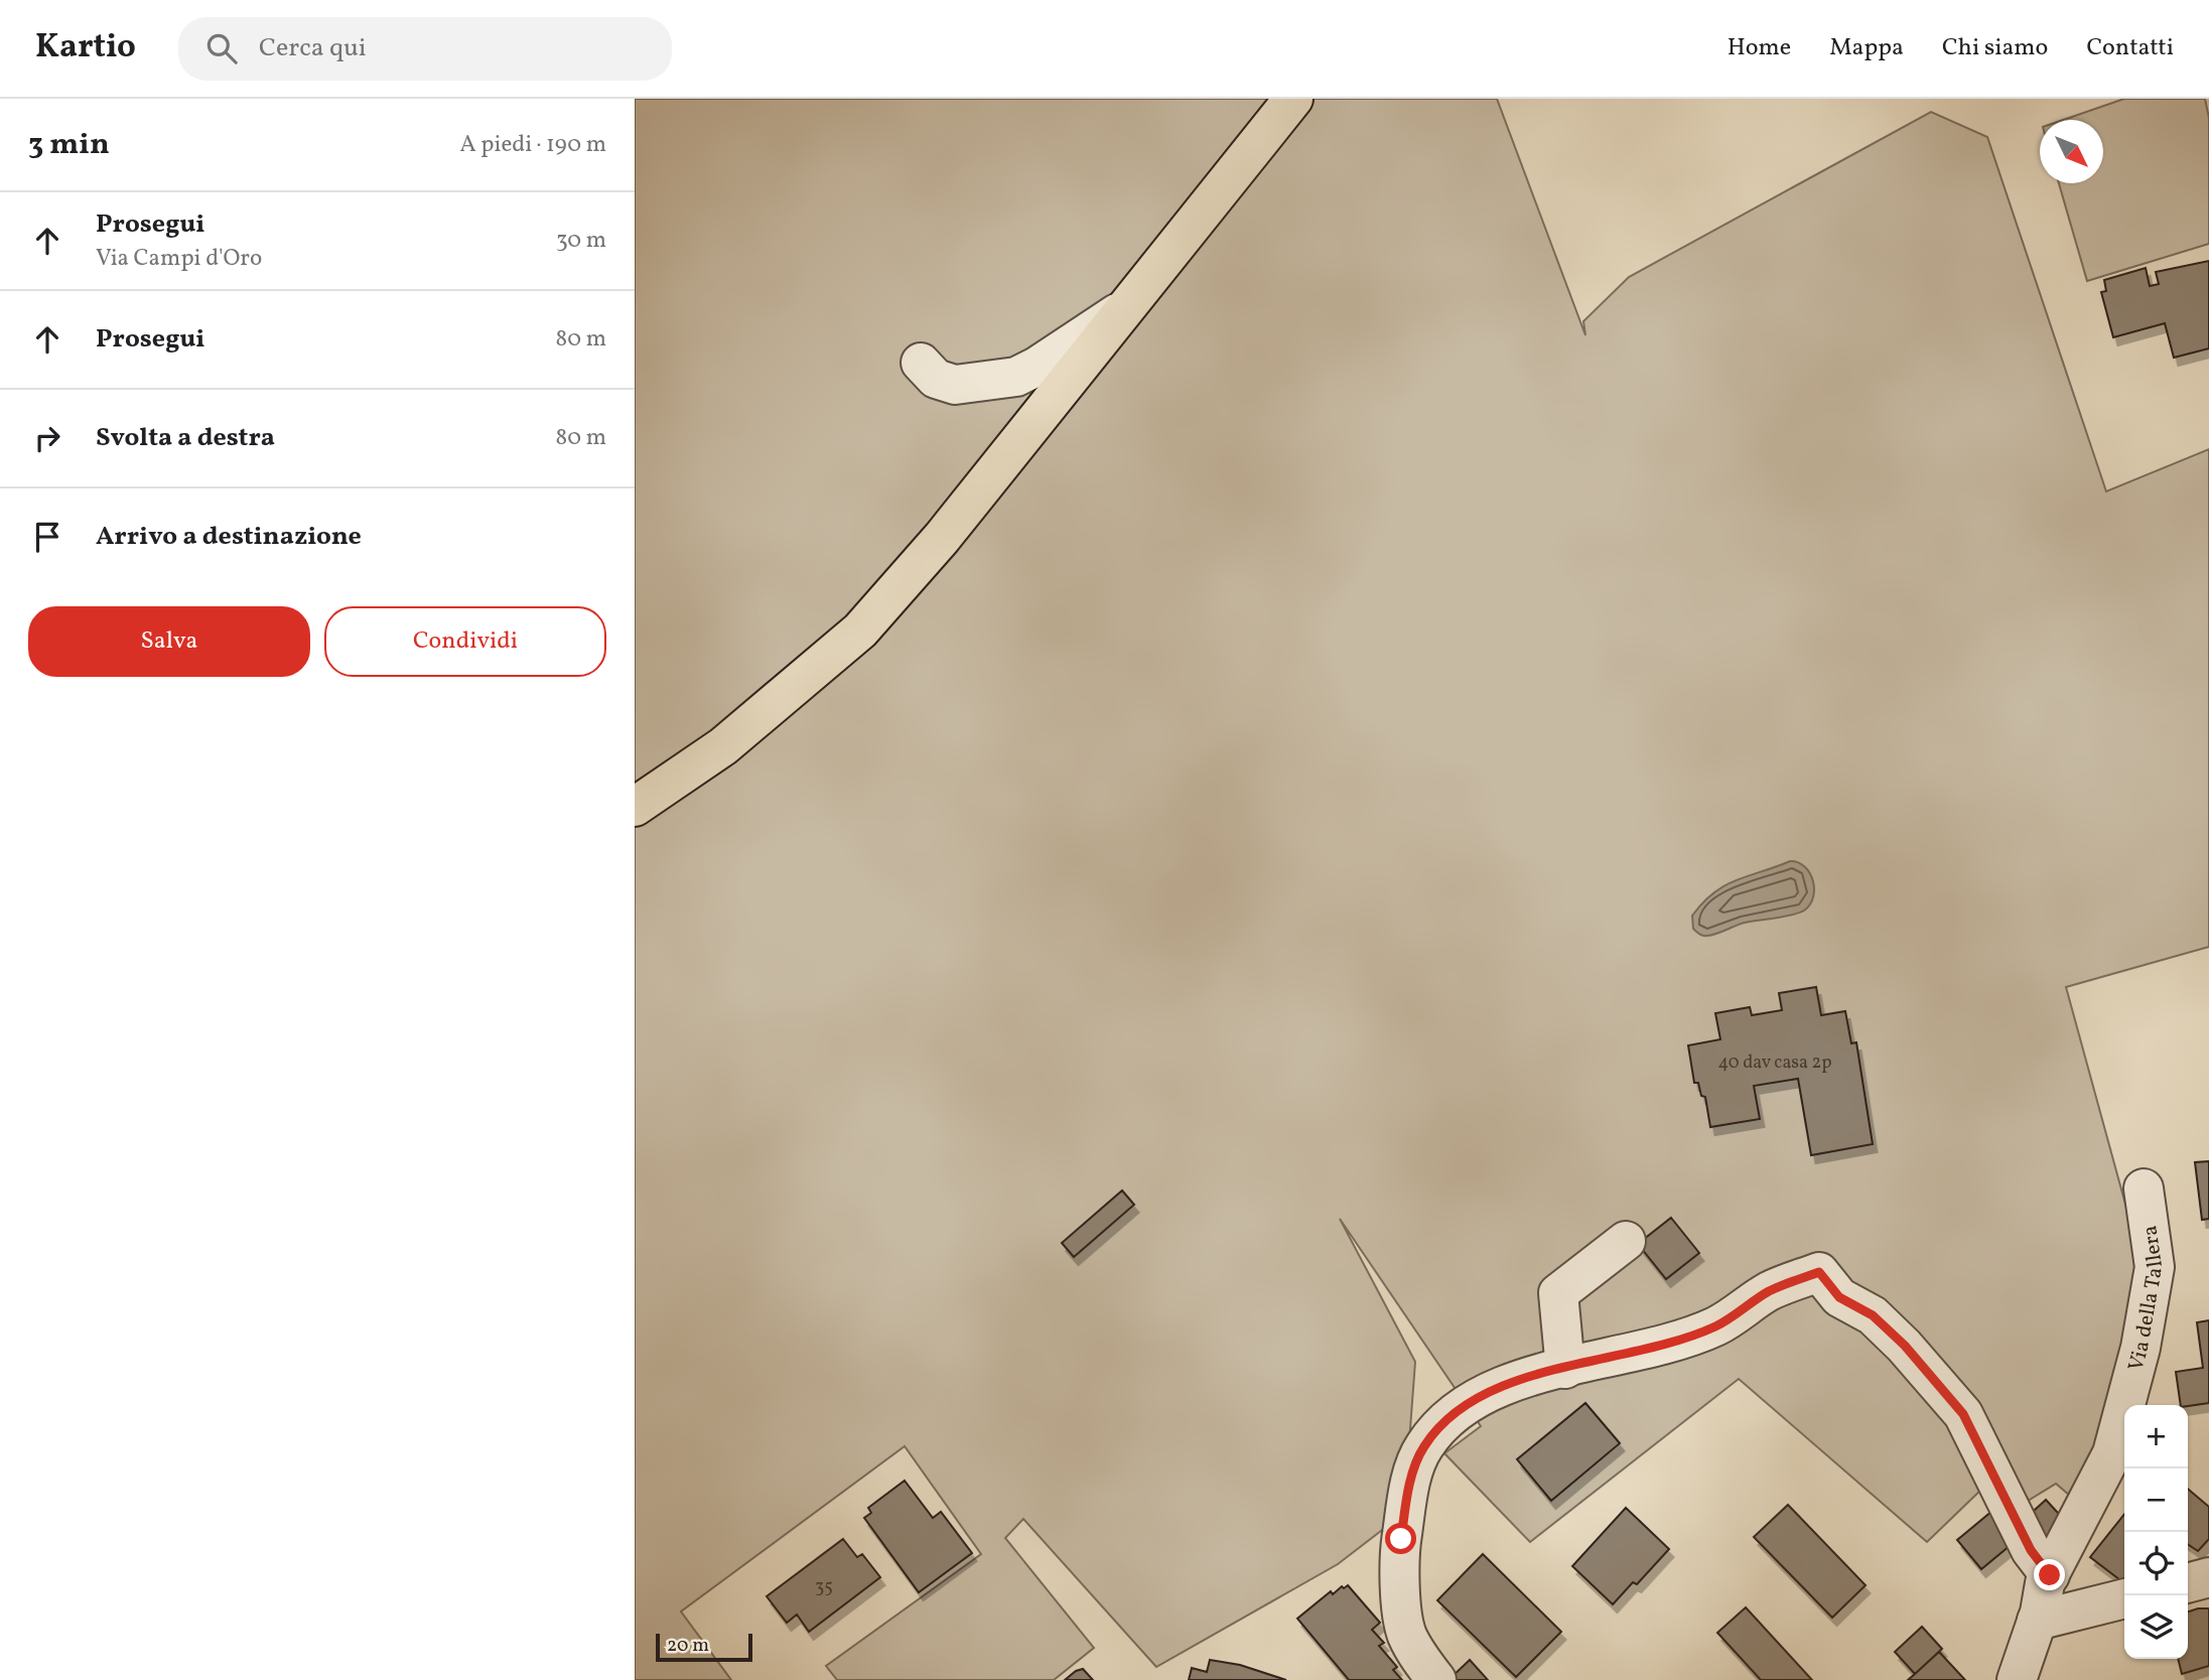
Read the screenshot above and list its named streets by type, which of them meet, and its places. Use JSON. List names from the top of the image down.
{
  "streets": {
    "street": ["Via della Tallera"]
  },
  "house_numbers": ["40 dav casa 2p", "35"],
  "scale_bar": "20 m",
  "north": "bottom right",
  "page": {
    "header": "Kartio",
    "search": "Cerca qui",
    "nav": [
      "Home",
      "Mappa",
      "Chi siamo",
      "Contatti"
    ],
    "heading": ["3 min", "A piedi · 190 m"],
    "list": [
      ["Prosegui", "Via Campi d'Oro", "30 m"],
      ["Prosegui", "80 m"],
      ["Svolta a destra", "80 m"],
      "Arrivo a destinazione"
    ],
    "buttons": ["Salva", "Condividi"],
    "map_buttons": ["+", "−"],
    "scale": "20 m"
  }
}
